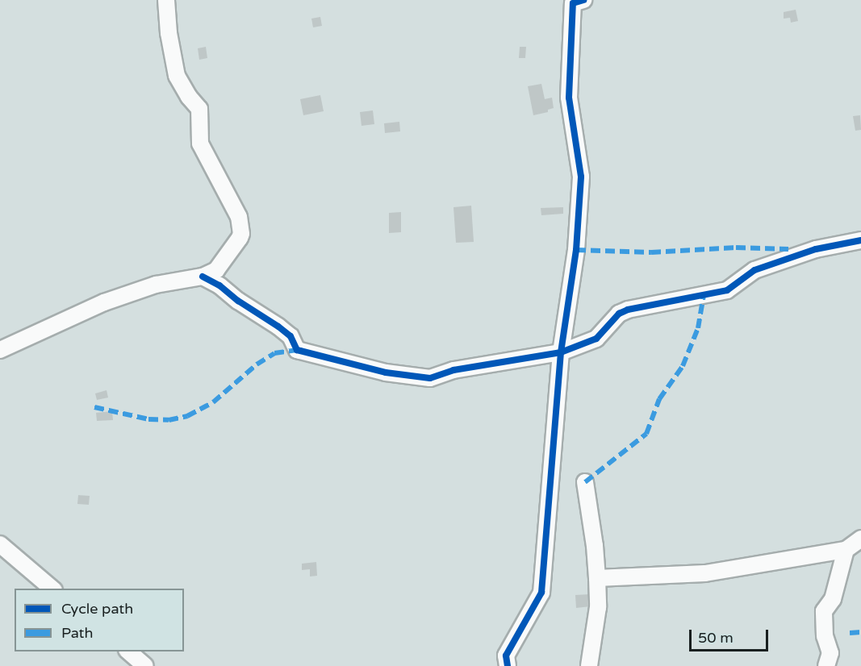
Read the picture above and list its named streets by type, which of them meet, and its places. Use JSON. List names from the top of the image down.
{
  "legend": ["Cycle path", "Path"],
  "scale_bar": "50 m"
}
